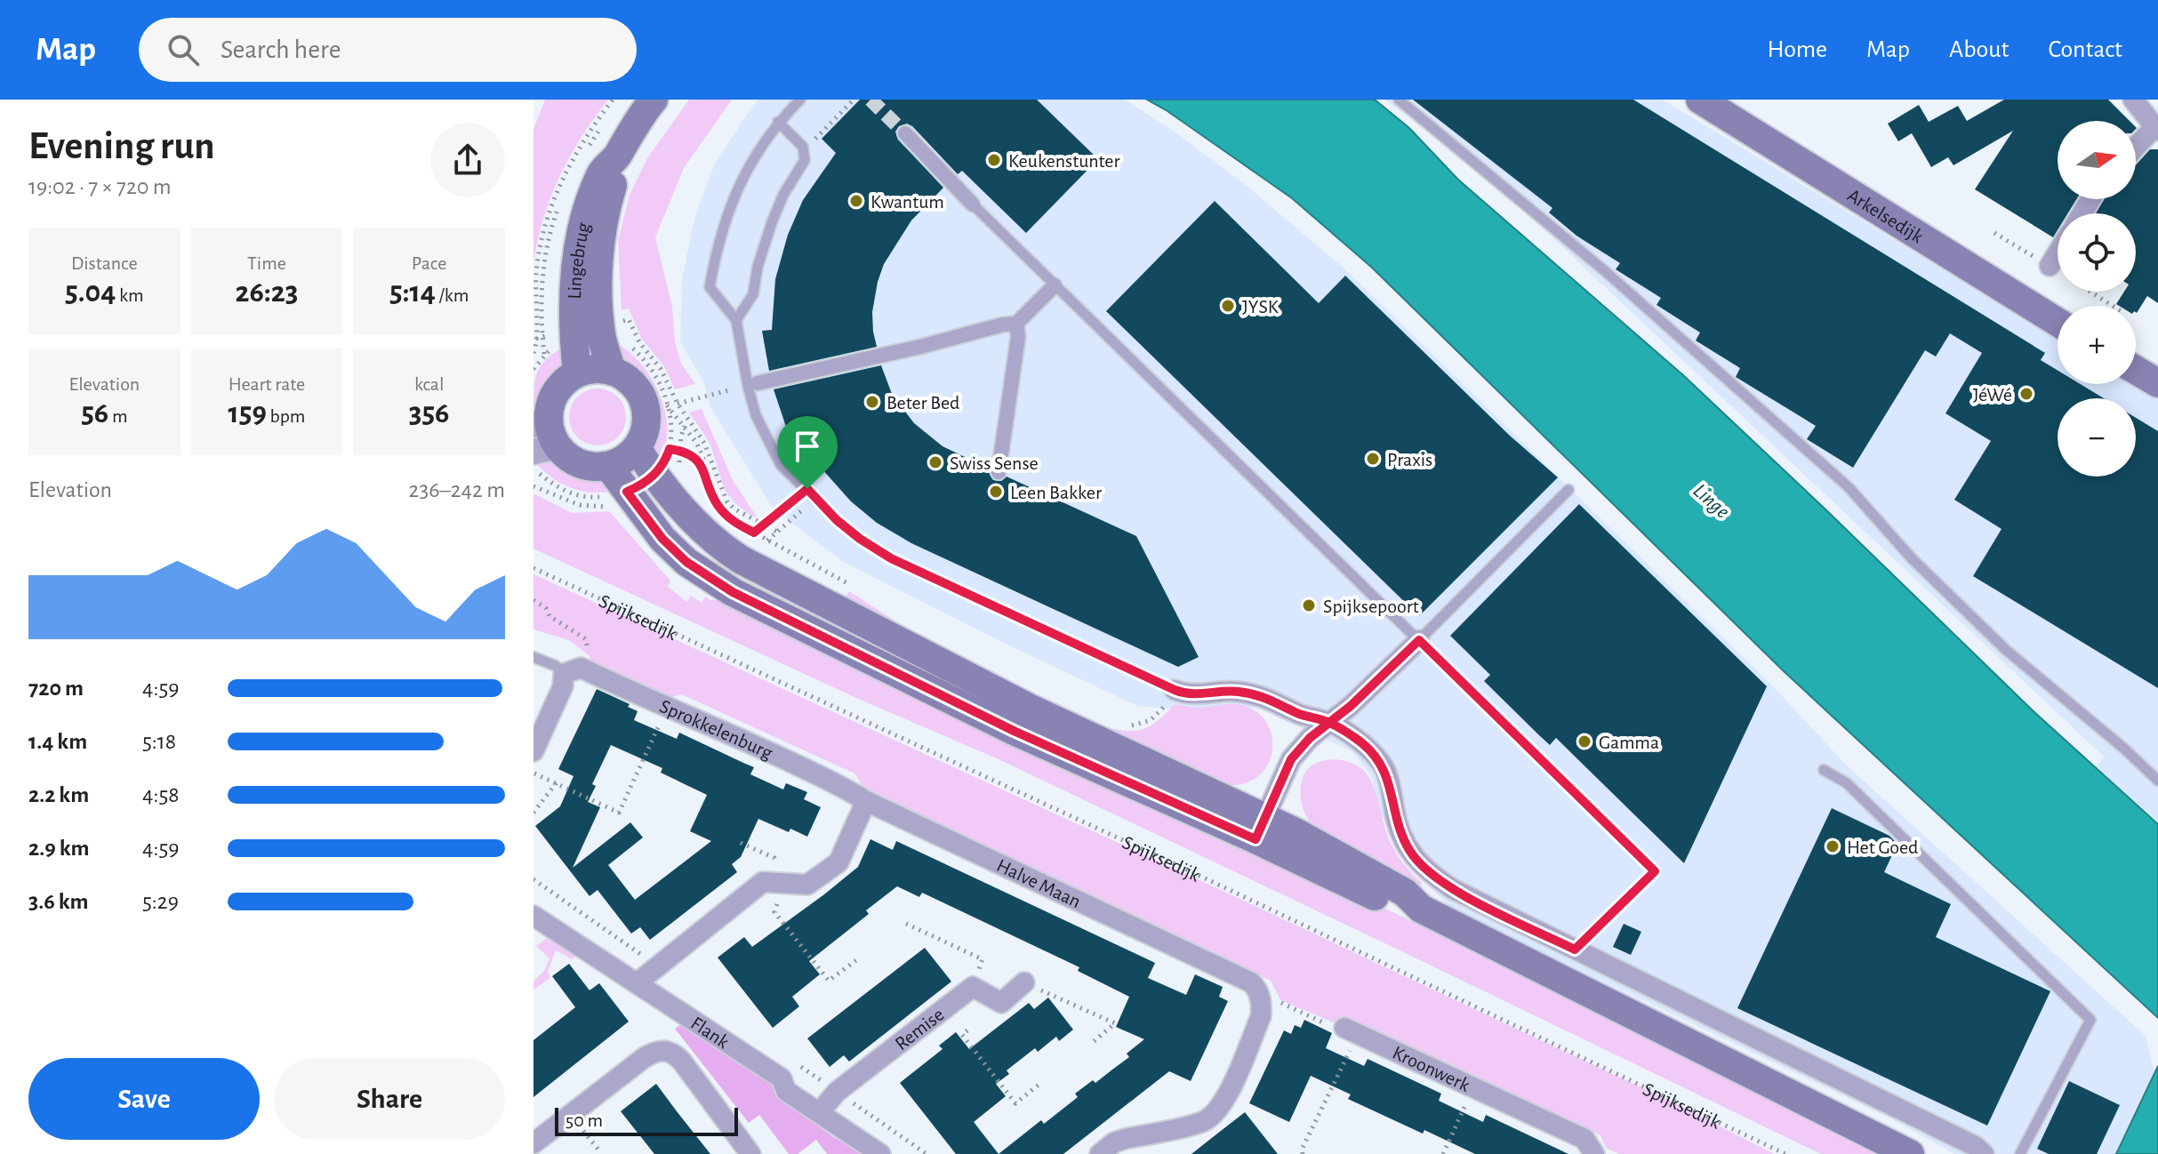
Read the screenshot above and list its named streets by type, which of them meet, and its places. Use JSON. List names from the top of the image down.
{
  "streets": {
    "main road": ["Arkelsedijk", "Lingebrug"],
    "street": [
      "Sprokkelenburg",
      "Halve Maan",
      "Remise",
      "Flank",
      "Kroonwerk"
    ],
    "path": ["Spijksedijk"]
  },
  "crossings": [
    ["Sprokkelenburg", "Halve Maan"],
    ["Remise", "Flank"]
  ],
  "water": ["Linge"],
  "places": [
    "Keukenstunter",
    "Kwantum",
    "JYSK",
    "JéWé",
    "Beter Bed",
    "Praxis",
    "Swiss Sense",
    "Leen Bakker",
    "Spijksepoort",
    "Gamma",
    "Het Goed"
  ],
  "scale_bar": "50 m",
  "north": "right",
  "page": {
    "header": "Map",
    "search": "Search here",
    "nav": [
      "Home",
      "Map",
      "About",
      "Contact"
    ],
    "heading": ["Evening run", "19:02 · 7 × 720 m"],
    "map_buttons": ["+", "−"],
    "stats": [
      ["Distance", "5.04 km"],
      ["Time", "26:23"],
      ["Pace", "5:14 /km"],
      ["Elevation", "56 m"],
      ["Heart rate", "159 bpm"],
      ["kcal", "356"]
    ],
    "chart": ["Elevation", "236–242 m"],
    "list": [
      {
        "name": "720 m",
        "note": "4:59"
      },
      {
        "name": "1.4 km",
        "note": "5:18"
      },
      {
        "name": "2.2 km",
        "note": "4:58"
      },
      {
        "name": "2.9 km",
        "note": "4:59"
      },
      {
        "name": "3.6 km",
        "note": "5:29"
      }
    ],
    "buttons": ["Save", "Share"],
    "scale": "50 m"
  }
}
